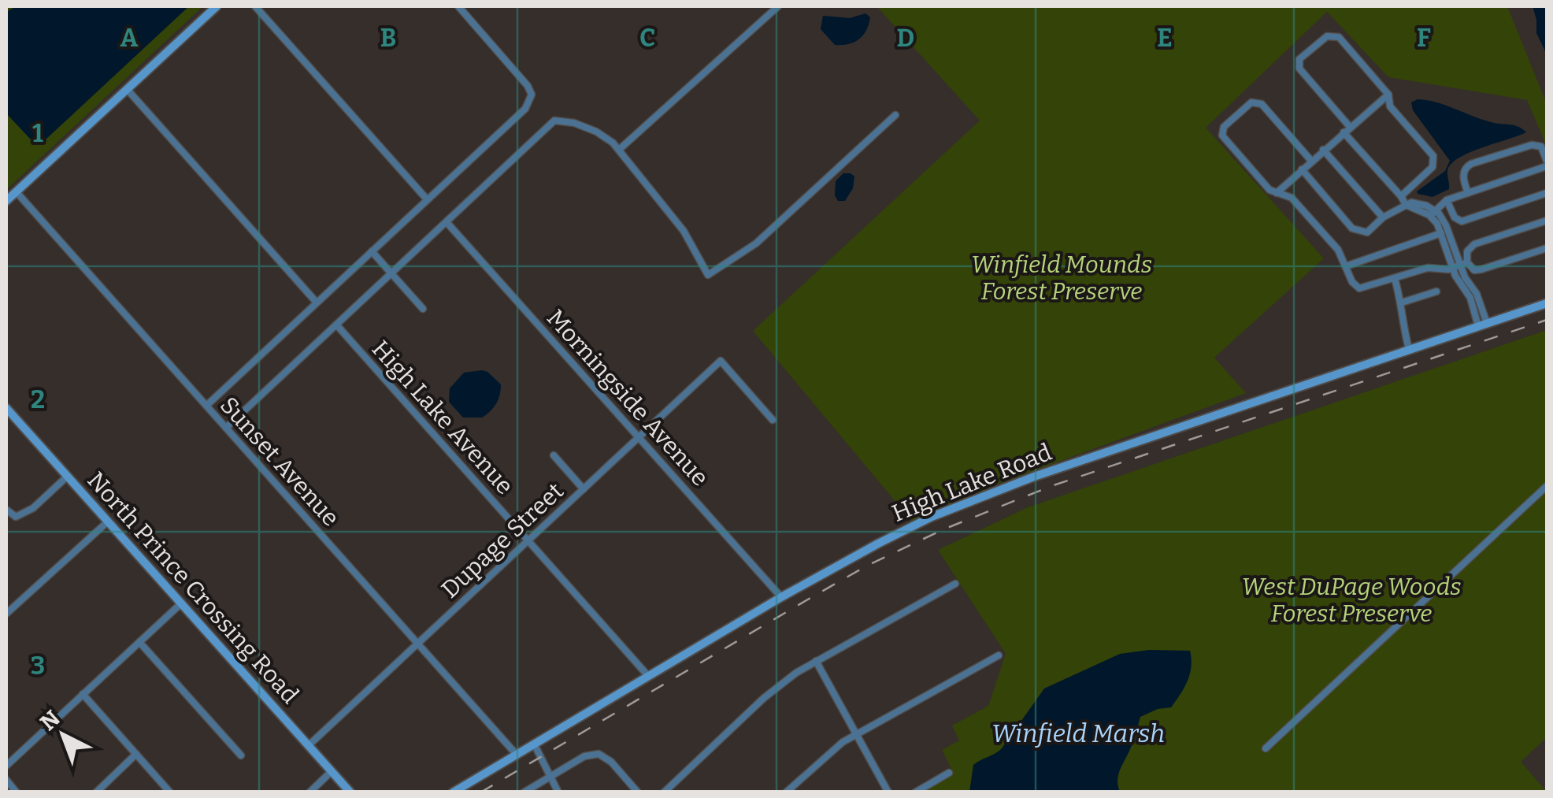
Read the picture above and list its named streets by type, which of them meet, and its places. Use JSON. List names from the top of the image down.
{
  "streets": {
    "street": [
      "Morningside Avenue",
      "High Lake Avenue",
      "Sunset Avenue",
      "High Lake Road",
      "Dupage Street",
      "North Prince Crossing Road"
    ]
  },
  "crossings": [
    ["Morningside Avenue", "High Lake Road"],
    ["Morningside Avenue", "Dupage Street"],
    ["High Lake Avenue", "High Lake Road"],
    ["High Lake Avenue", "Dupage Street"],
    ["Sunset Avenue", "High Lake Road"],
    ["Sunset Avenue", "Dupage Street"],
    ["Dupage Street", "North Prince Crossing Road"]
  ],
  "water": ["Winfield Marsh"],
  "parks": ["Winfield Mounds Forest Preserve", "West DuPage Woods Forest Preserve"],
  "north": "top left",
  "grid": {
    "columns": [
      "A",
      "B",
      "C",
      "D",
      "E",
      "F"
    ],
    "rows": ["1", "2", "3"]
  }
}
